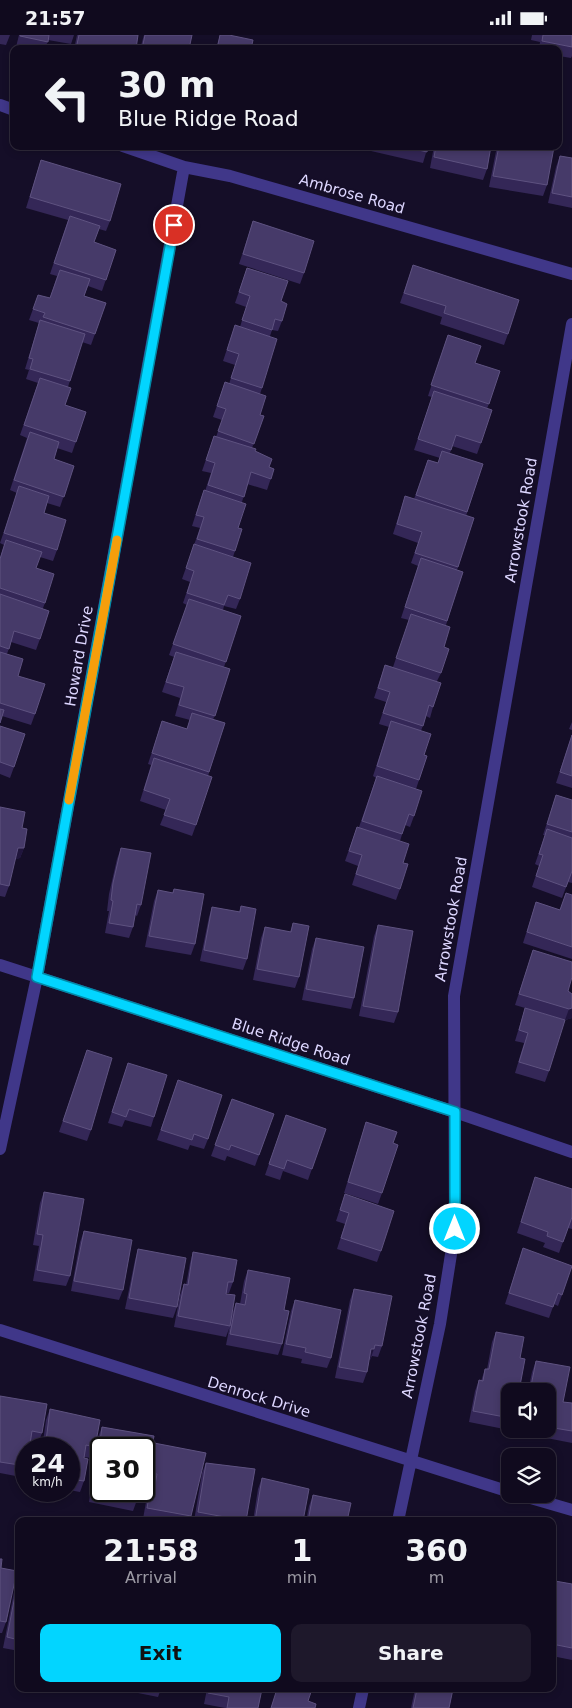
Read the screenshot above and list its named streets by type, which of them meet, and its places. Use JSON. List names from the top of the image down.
{
  "streets": {
    "street": [
      "Ambrose Road",
      "Arrowstook Road",
      "Howard Drive",
      "Blue Ridge Road",
      "Denrock Drive"
    ]
  },
  "crossings": [
    ["Ambrose Road", "Howard Drive"],
    ["Arrowstook Road", "Blue Ridge Road"],
    ["Arrowstook Road", "Denrock Drive"],
    ["Howard Drive", "Blue Ridge Road"]
  ],
  "page": {
    "status": "21:57",
    "turn": ["30 m", "Blue Ridge Road"],
    "speed": "24 km/h",
    "limit": "30",
    "eta": [
      "21:58",
      "Arrival",
      "1",
      "min",
      "360",
      "m"
    ],
    "buttons": ["Exit", "Share"]
  }
}
